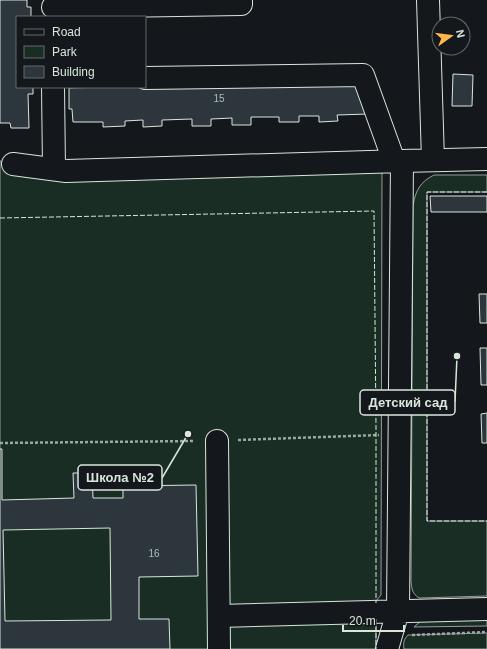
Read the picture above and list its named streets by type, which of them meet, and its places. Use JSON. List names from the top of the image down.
{
  "places": ["Детский сад", "Школа №2"],
  "house_numbers": ["15", "16"],
  "legend": ["Road", "Park", "Building"],
  "scale_bar": "20 m",
  "north": "right"
}
